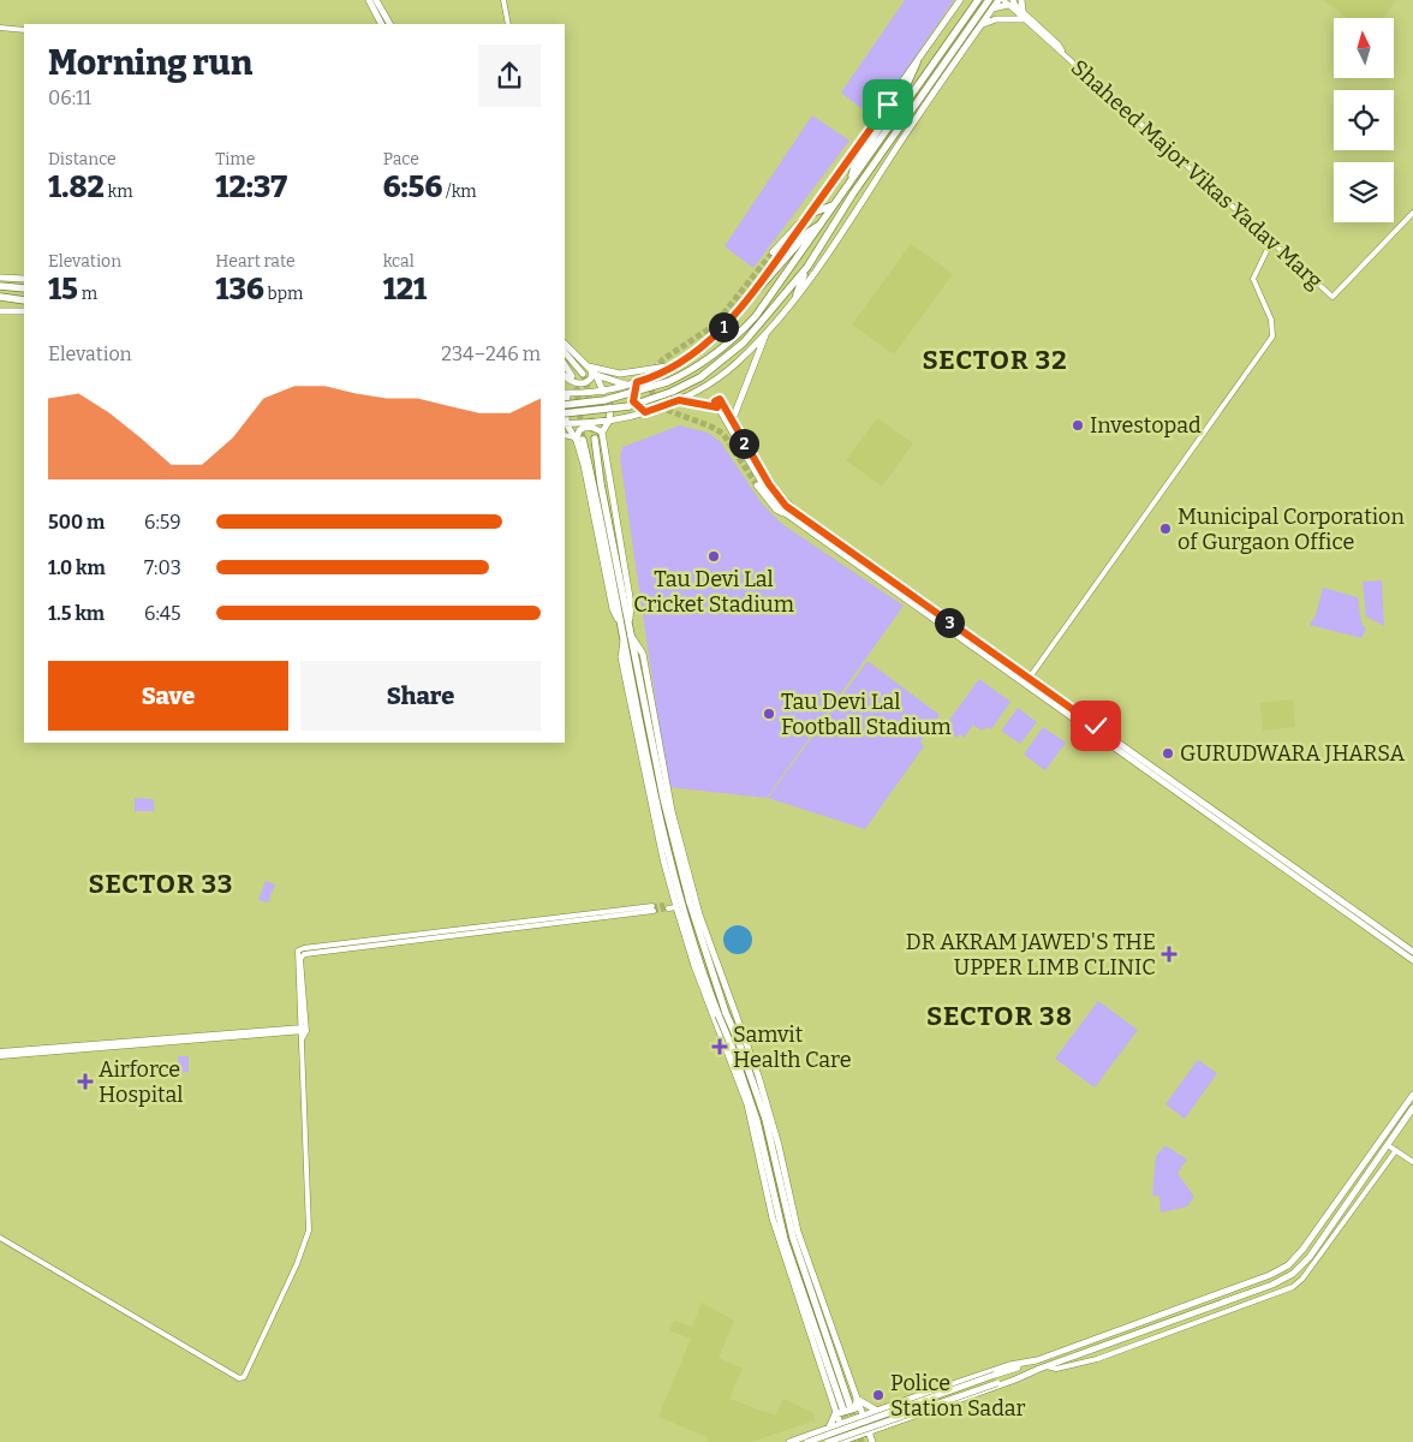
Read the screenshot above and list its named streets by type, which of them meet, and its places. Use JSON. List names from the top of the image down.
{
  "streets": {
    "street": ["Shaheed Major Vikas Yadav Marg"]
  },
  "districts": ["SECTOR 32", "SECTOR 33", "SECTOR 38"],
  "places": {
    "other": [
      "Investopad",
      "Municipal Corporation of Gurgaon Office",
      "Tau Devi Lal Cricket Stadium",
      "Tau Devi Lal Football Stadium",
      "GURUDWARA JHARSA",
      "Police Station Sadar"
    ],
    "health": ["DR AKRAM JAWED'S THE UPPER LIMB CLINIC", "Samvit Health Care", "Airforce Hospital"]
  },
  "north": "top",
  "page": {
    "heading": ["Morning run", "06:11"],
    "stats": [
      ["Distance", "1.82 km"],
      ["Time", "12:37"],
      ["Pace", "6:56 /km"],
      ["Elevation", "15 m"],
      ["Heart rate", "136 bpm"],
      ["kcal", "121"]
    ],
    "pins": ["1", "2", "3"],
    "chart": ["Elevation", "234–246 m"],
    "list": [
      {
        "name": "500 m",
        "note": "6:59"
      },
      {
        "name": "1.0 km",
        "note": "7:03"
      },
      {
        "name": "1.5 km",
        "note": "6:45"
      }
    ],
    "buttons": ["Save", "Share"]
  }
}
